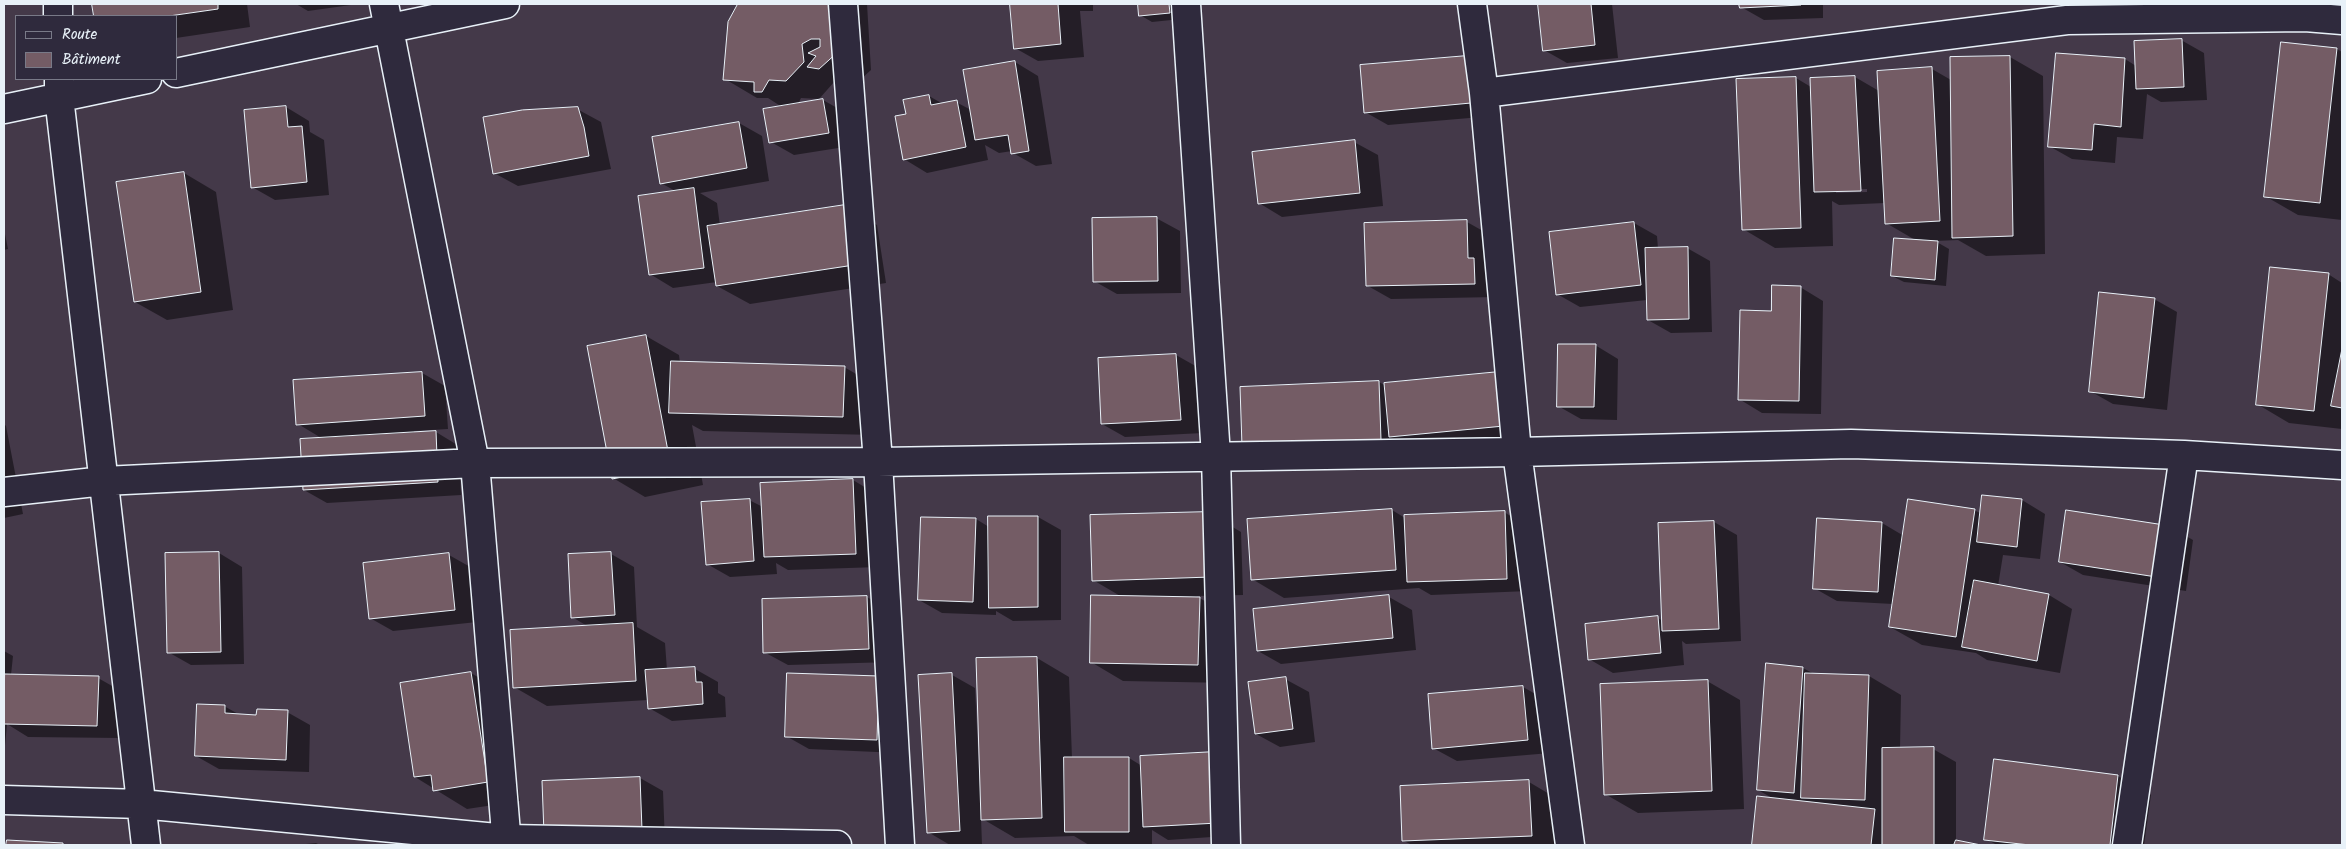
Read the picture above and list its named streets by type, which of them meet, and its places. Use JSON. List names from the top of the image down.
{
  "legend": ["Route", "Bâtiment"]
}
